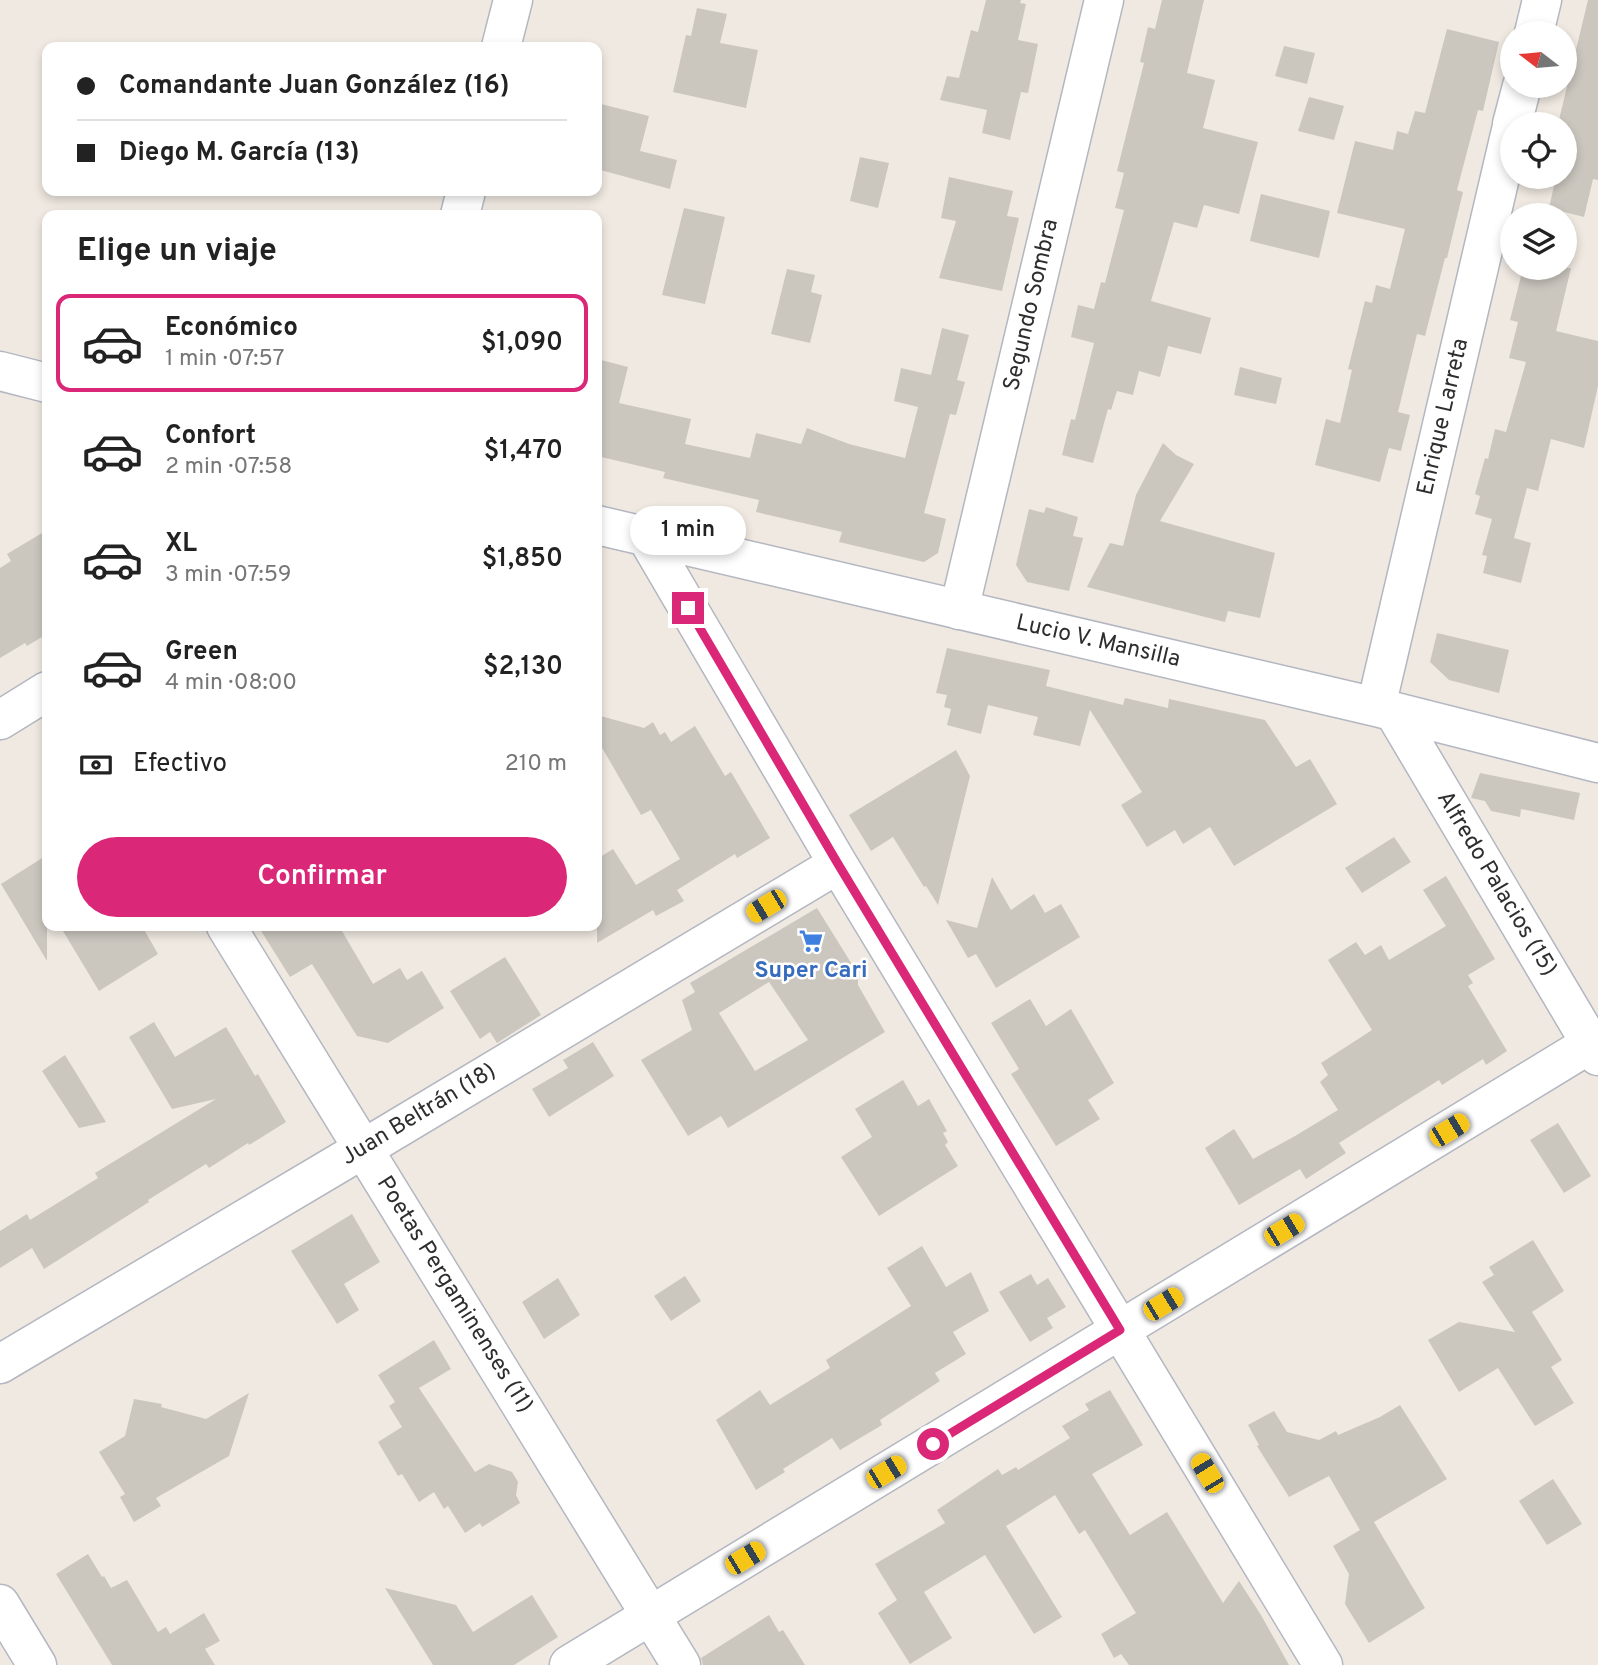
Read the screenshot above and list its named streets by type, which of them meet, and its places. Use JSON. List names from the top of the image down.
{
  "streets": {
    "street": [
      "Segundo Sombra",
      "Enrique Larreta",
      "Lucio V. Mansilla",
      "Alfredo Palacios (15)",
      "Juan Beltrán (18)",
      "Poetas Pergaminenses (11)"
    ]
  },
  "crossings": [
    ["Segundo Sombra", "Lucio V. Mansilla"],
    ["Enrique Larreta", "Lucio V. Mansilla"],
    ["Enrique Larreta", "Alfredo Palacios (15)"],
    ["Lucio V. Mansilla", "Alfredo Palacios (15)"],
    ["Juan Beltrán (18)", "Poetas Pergaminenses (11)"]
  ],
  "places": {
    "supermarket": ["Super Cari"]
  },
  "north": "left",
  "page": {
    "banner": ["Comandante Juan González (16)", "Diego M. García (13)"],
    "heading": "Elige un viaje",
    "list": [
      {
        "name": "Económico",
        "note": "1 min · 07:57",
        "value": "$1,090"
      },
      {
        "name": "Confort",
        "note": "2 min · 07:58",
        "value": "$1,470"
      },
      {
        "name": "XL",
        "note": "3 min · 07:59",
        "value": "$1,850"
      },
      {
        "name": "Green",
        "note": "4 min · 08:00",
        "value": "$2,130"
      }
    ],
    "bubble": "1 min",
    "pay": ["Efectivo", "210 m"],
    "buttons": "Confirmar"
  }
}
